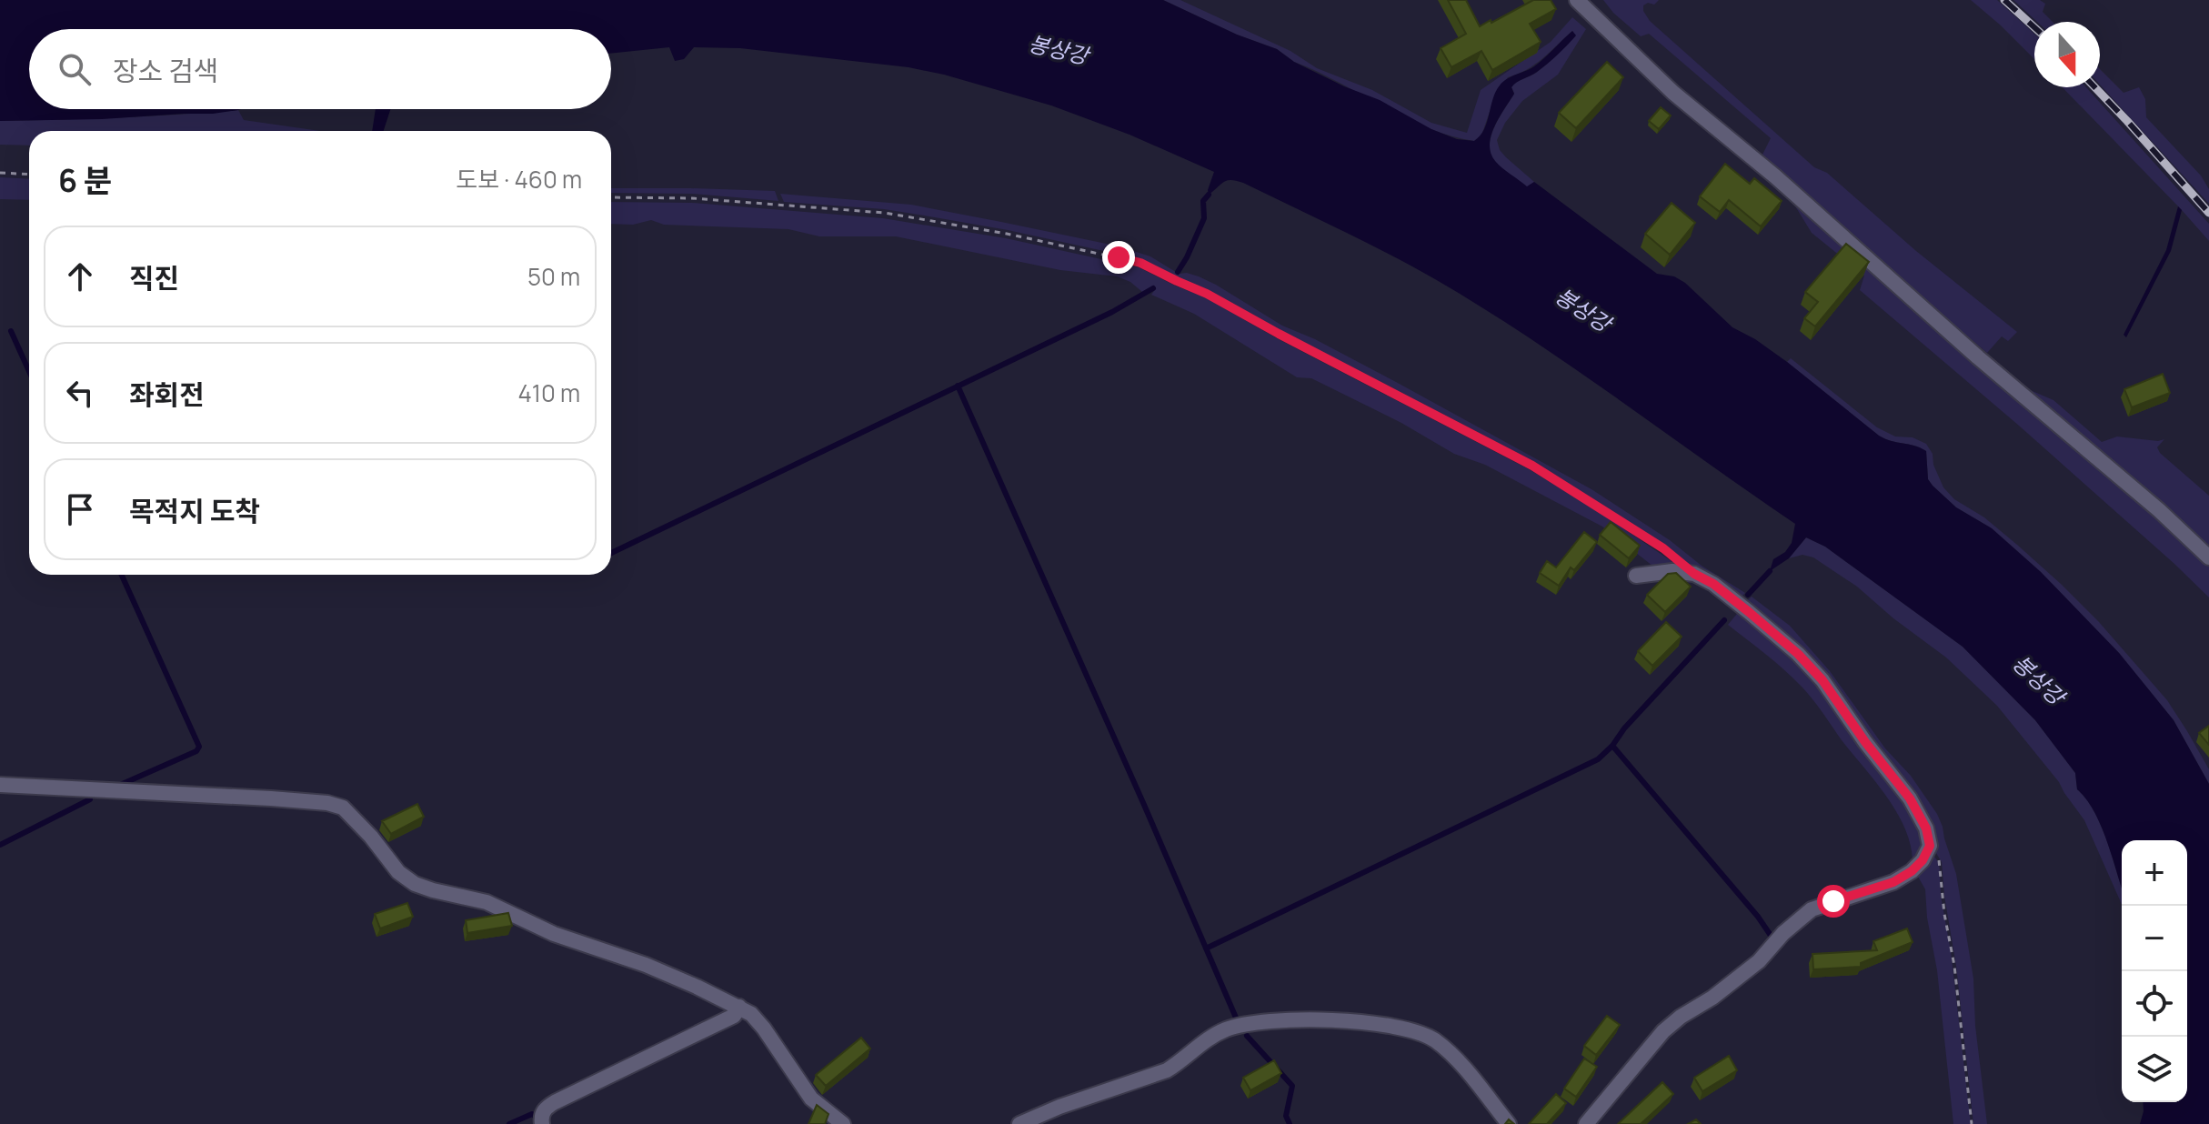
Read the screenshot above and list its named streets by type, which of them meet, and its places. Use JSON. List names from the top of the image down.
{
  "water": ["봉상강"],
  "north": "bottom",
  "page": {
    "search": "장소 검색",
    "heading": ["6 분", "도보 · 460 m"],
    "list": [
      ["직진", "50 m"],
      ["좌회전", "410 m"],
      "목적지 도착"
    ],
    "map_buttons": ["+", "−"]
  }
}
